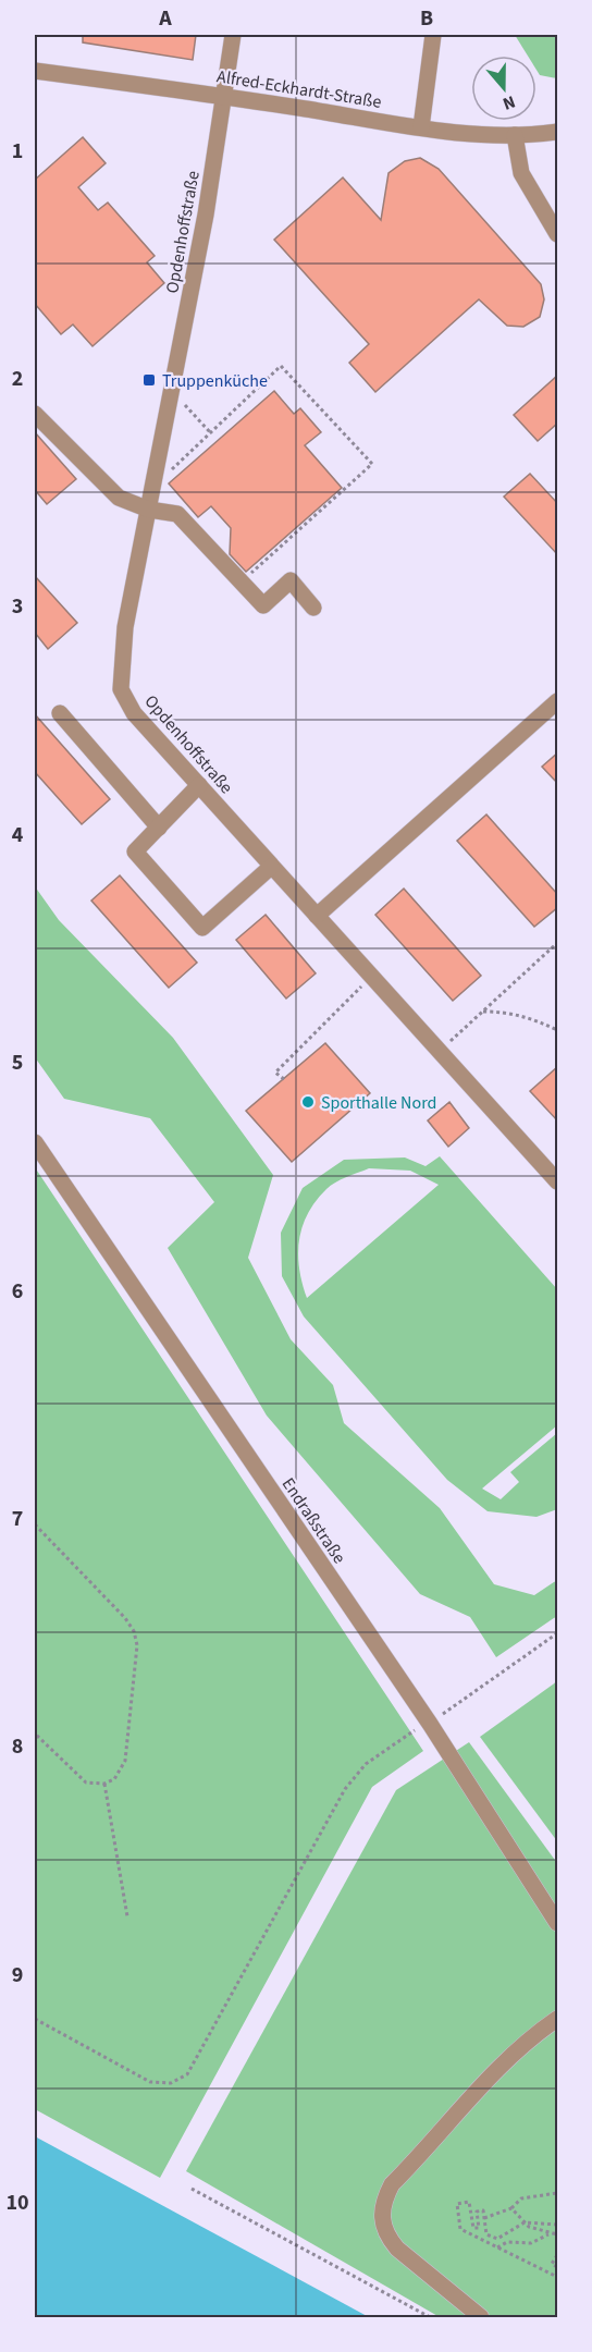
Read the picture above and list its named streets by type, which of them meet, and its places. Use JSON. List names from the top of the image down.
{
  "streets": {
    "street": ["Alfred-Eckhardt-Straße", "Opdenhoffstraße", "Endraßstraße"]
  },
  "crossings": [
    ["Alfred-Eckhardt-Straße", "Opdenhoffstraße"]
  ],
  "places": {
    "transit": ["Truppenküche"],
    "other": ["Sporthalle Nord"]
  },
  "north": "bottom",
  "grid": {
    "columns": ["A", "B"],
    "rows": [
      "1",
      "2",
      "3",
      "4",
      "5",
      "6",
      "7",
      "8",
      "9",
      "10"
    ]
  }
}
